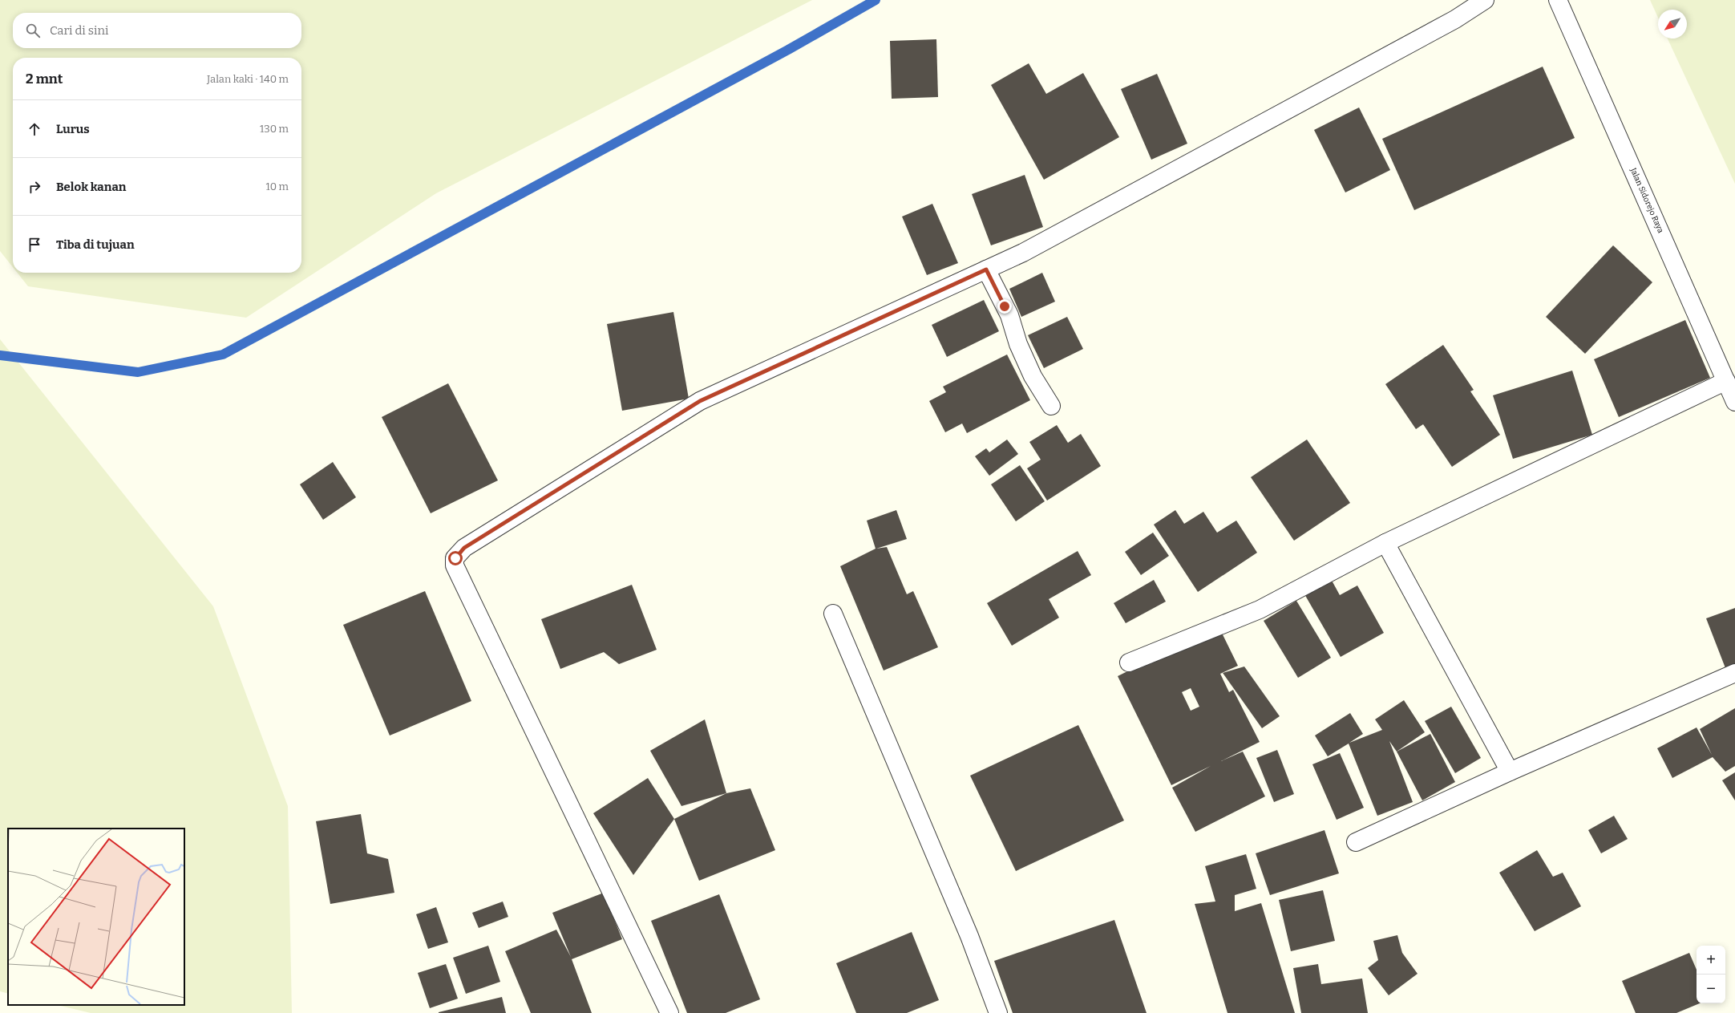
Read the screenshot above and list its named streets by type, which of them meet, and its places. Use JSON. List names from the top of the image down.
{
  "streets": {
    "street": ["Jalan Sidorejo Raya"]
  },
  "north": "bottom left",
  "page": {
    "search": "Cari di sini",
    "heading": ["2 mnt", "Jalan kaki · 140 m"],
    "list": [
      ["Lurus", "130 m"],
      ["Belok kanan", "10 m"],
      "Tiba di tujuan"
    ],
    "map_buttons": ["+", "−"]
  }
}
